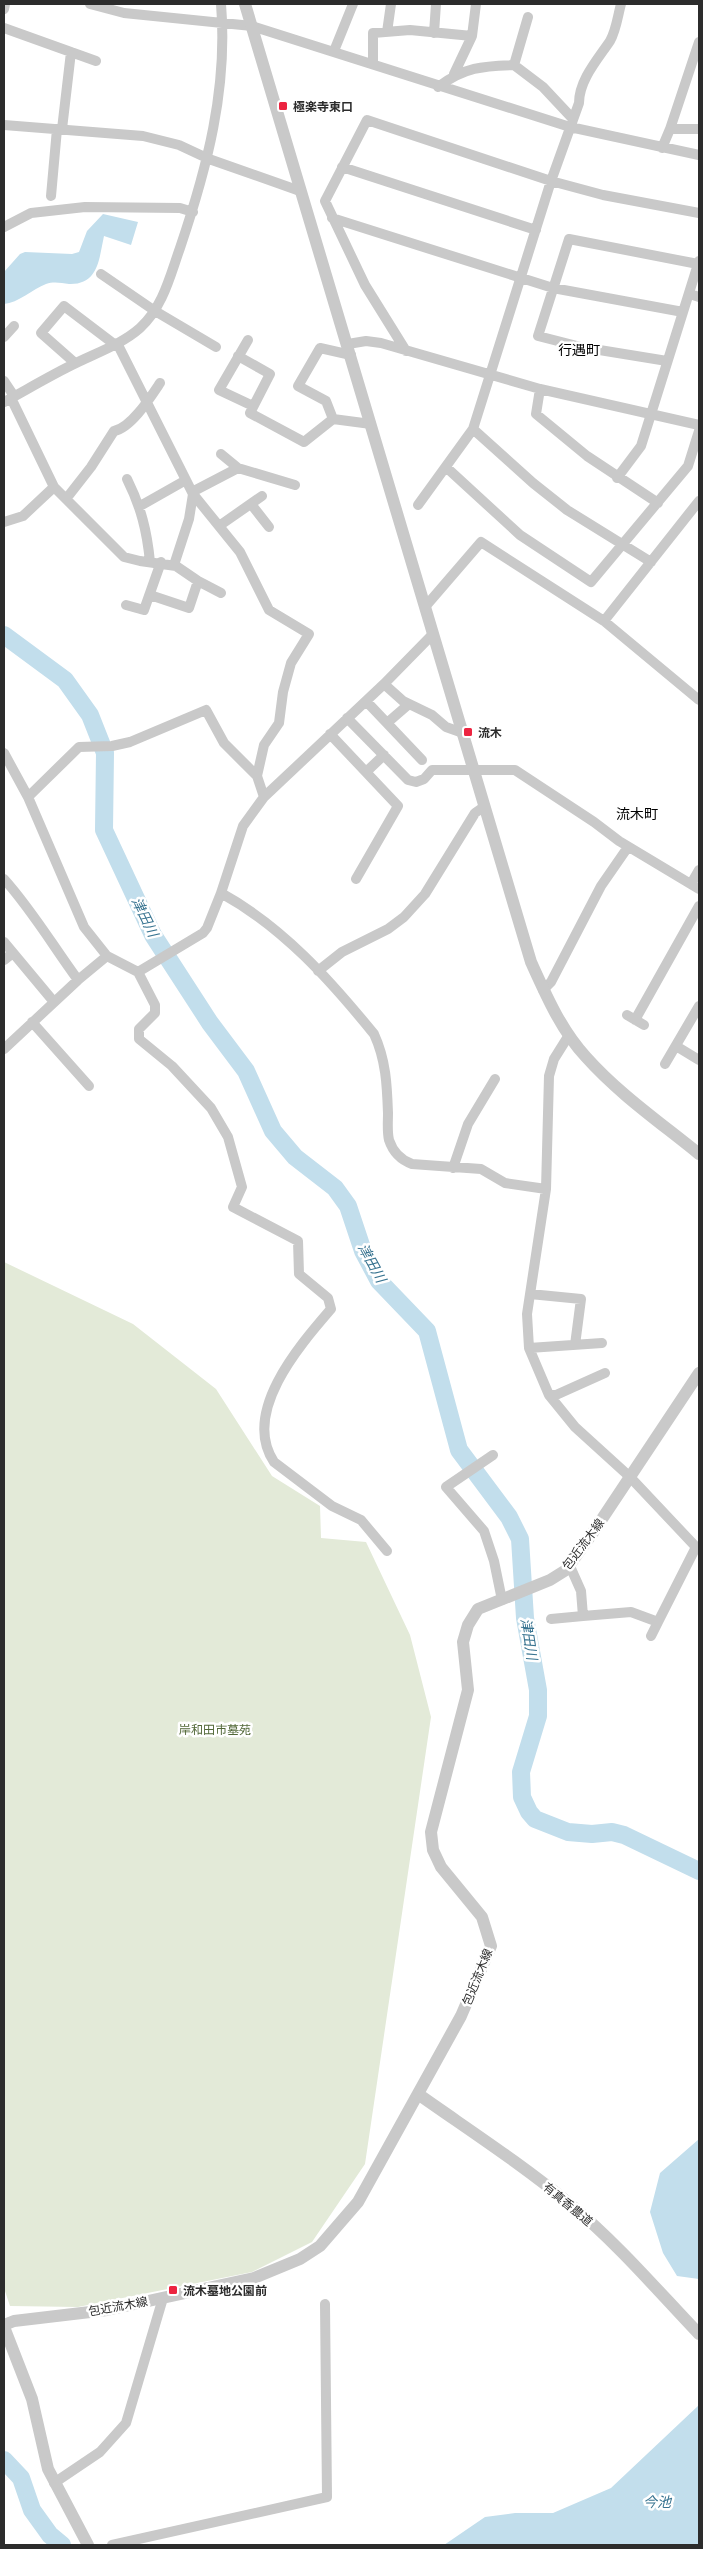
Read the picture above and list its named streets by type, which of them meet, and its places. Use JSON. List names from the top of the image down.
{
  "streets": {
    "street": ["包近流木線", "有真香農道"]
  },
  "crossings": [
    ["包近流木線", "有真香農道"]
  ],
  "districts": ["行遇町", "流木町"],
  "water": ["津田川", "今池"],
  "parks": ["岸和田市墓苑"],
  "places": {
    "transit": ["極楽寺東口", "流木", "流木墓地公園前"]
  }
}
